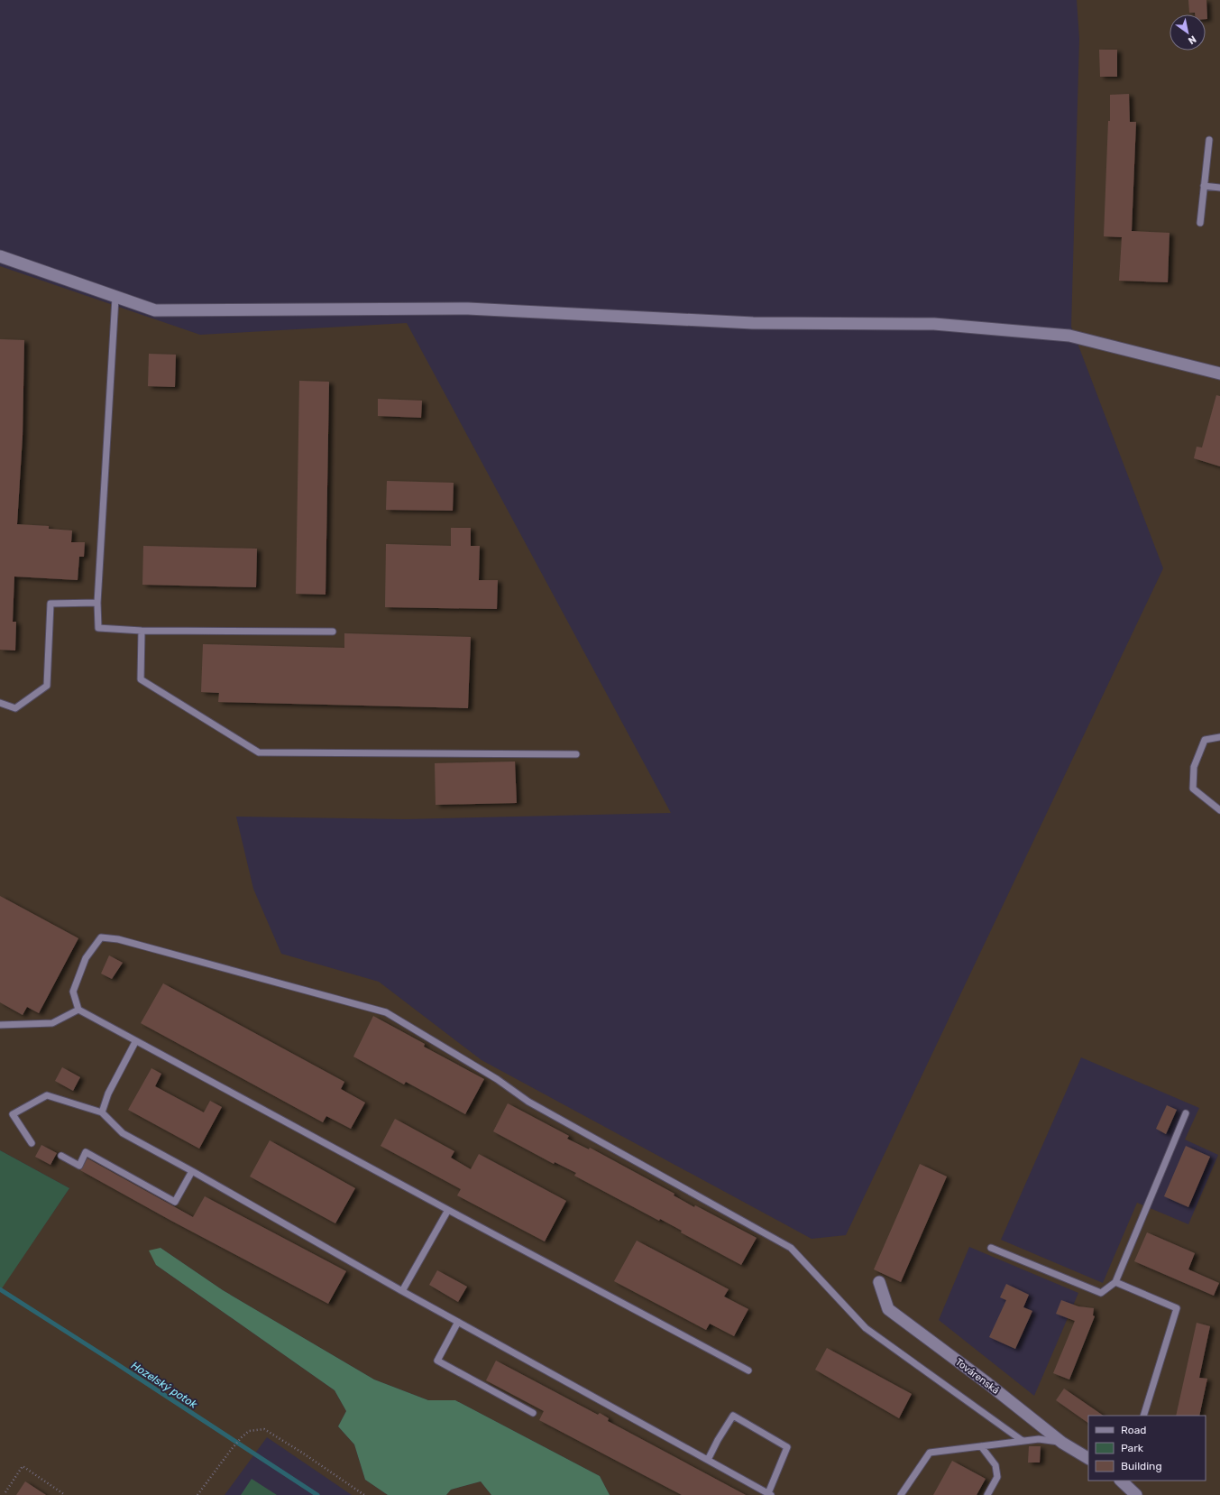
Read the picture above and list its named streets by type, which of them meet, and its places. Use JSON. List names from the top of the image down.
{
  "streets": {
    "street": ["Továrenská"]
  },
  "water": ["Hozelský potok"],
  "legend": ["Road", "Park", "Building"],
  "north": "bottom right"
}
